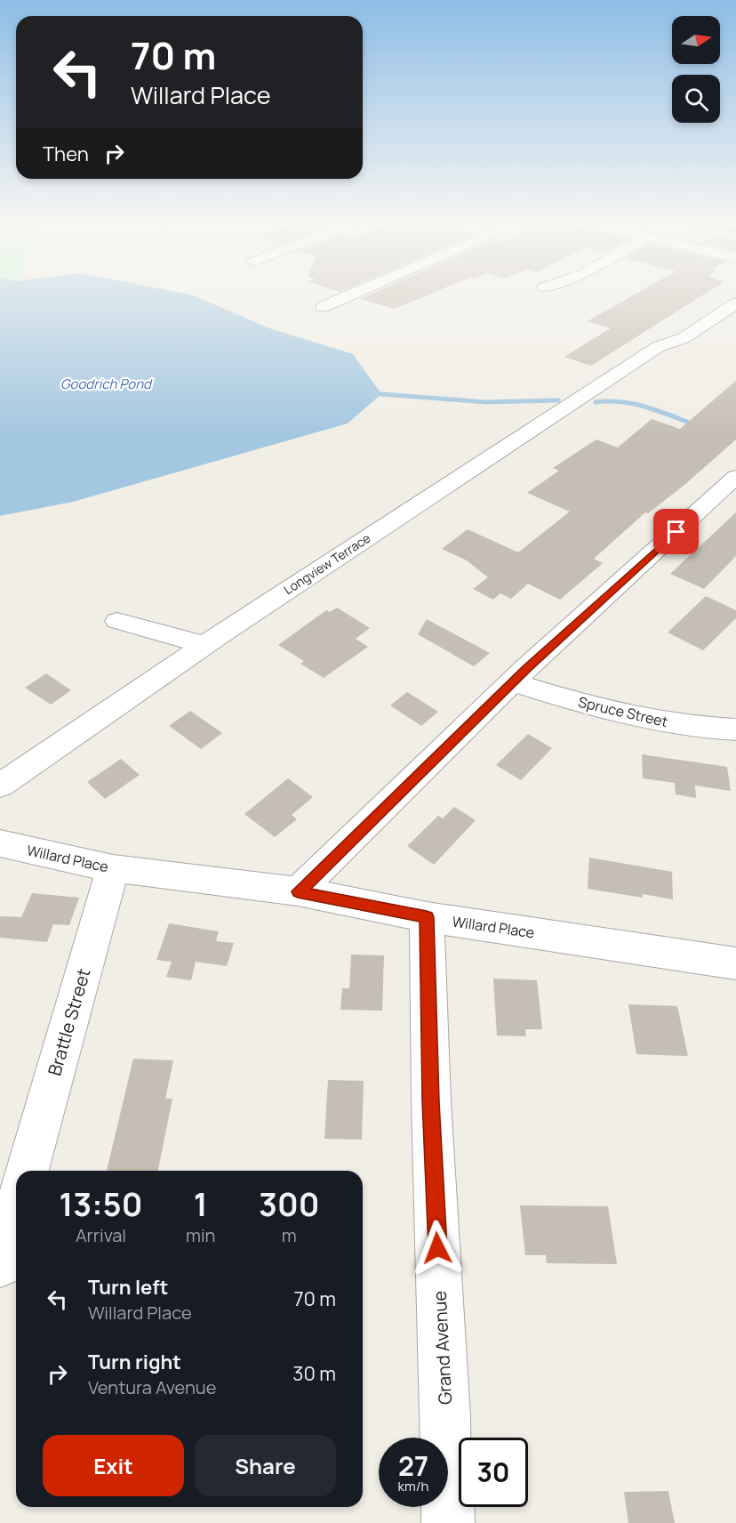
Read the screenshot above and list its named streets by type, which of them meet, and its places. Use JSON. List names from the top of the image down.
{
  "streets": {
    "street": [
      "Longview Terrace",
      "Spruce Street",
      "Willard Place",
      "Brattle Street",
      "Grand Avenue"
    ]
  },
  "crossings": [
    ["Willard Place", "Brattle Street"],
    ["Willard Place", "Grand Avenue"]
  ],
  "water": ["Goodrich Pond"],
  "north": "right",
  "page": {
    "turn": ["70 m", "Willard Place"],
    "then": "Then",
    "eta": [
      "13:50",
      "Arrival",
      "1",
      "min",
      "300",
      "m"
    ],
    "list": [
      {
        "name": "Turn left",
        "note": "Willard Place",
        "value": "70 m"
      },
      {
        "name": "Turn right",
        "note": "Ventura Avenue",
        "value": "30 m"
      }
    ],
    "buttons": ["Exit", "Share"],
    "speed": "27 km/h",
    "limit": "30"
  }
}
